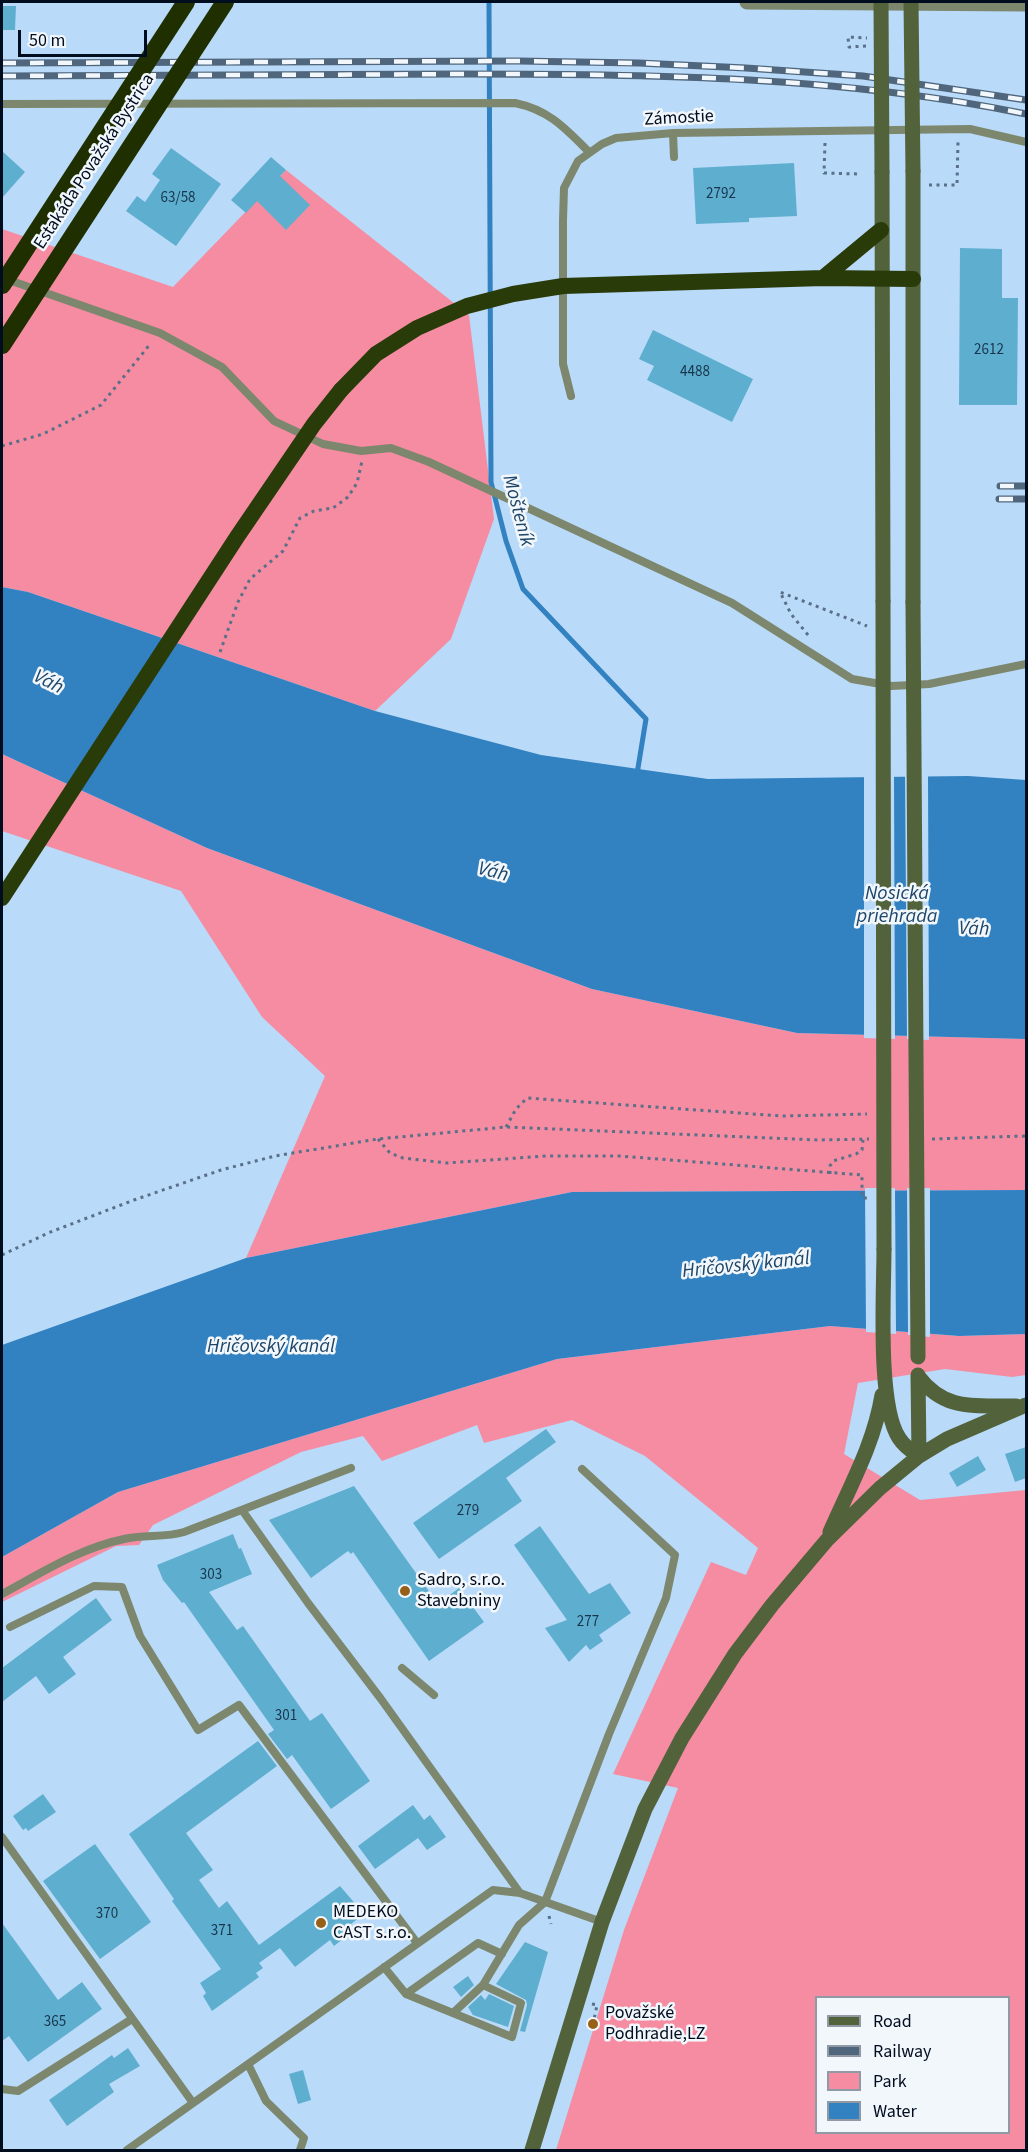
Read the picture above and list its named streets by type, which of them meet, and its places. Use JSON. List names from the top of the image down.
{
  "streets": {
    "highway": ["Estakáda Považská Bystrica"],
    "lane": ["Zámostie"]
  },
  "water": [
    "Mošteník",
    "Váh",
    "Nosická priehrada",
    "Hričovský kanál"
  ],
  "places": ["Sadro, s.r.o. Stavebniny", "MEDEKO CAST s.r.o.", "Považské Podhradie,LZ"],
  "house_numbers": [
    "2792",
    "63/58",
    "2612",
    "4488",
    "279",
    "303",
    "277",
    "301",
    "370",
    "371",
    "365"
  ],
  "legend": [
    "Road",
    "Railway",
    "Park",
    "Water"
  ],
  "scale_bar": "50 m"
}
